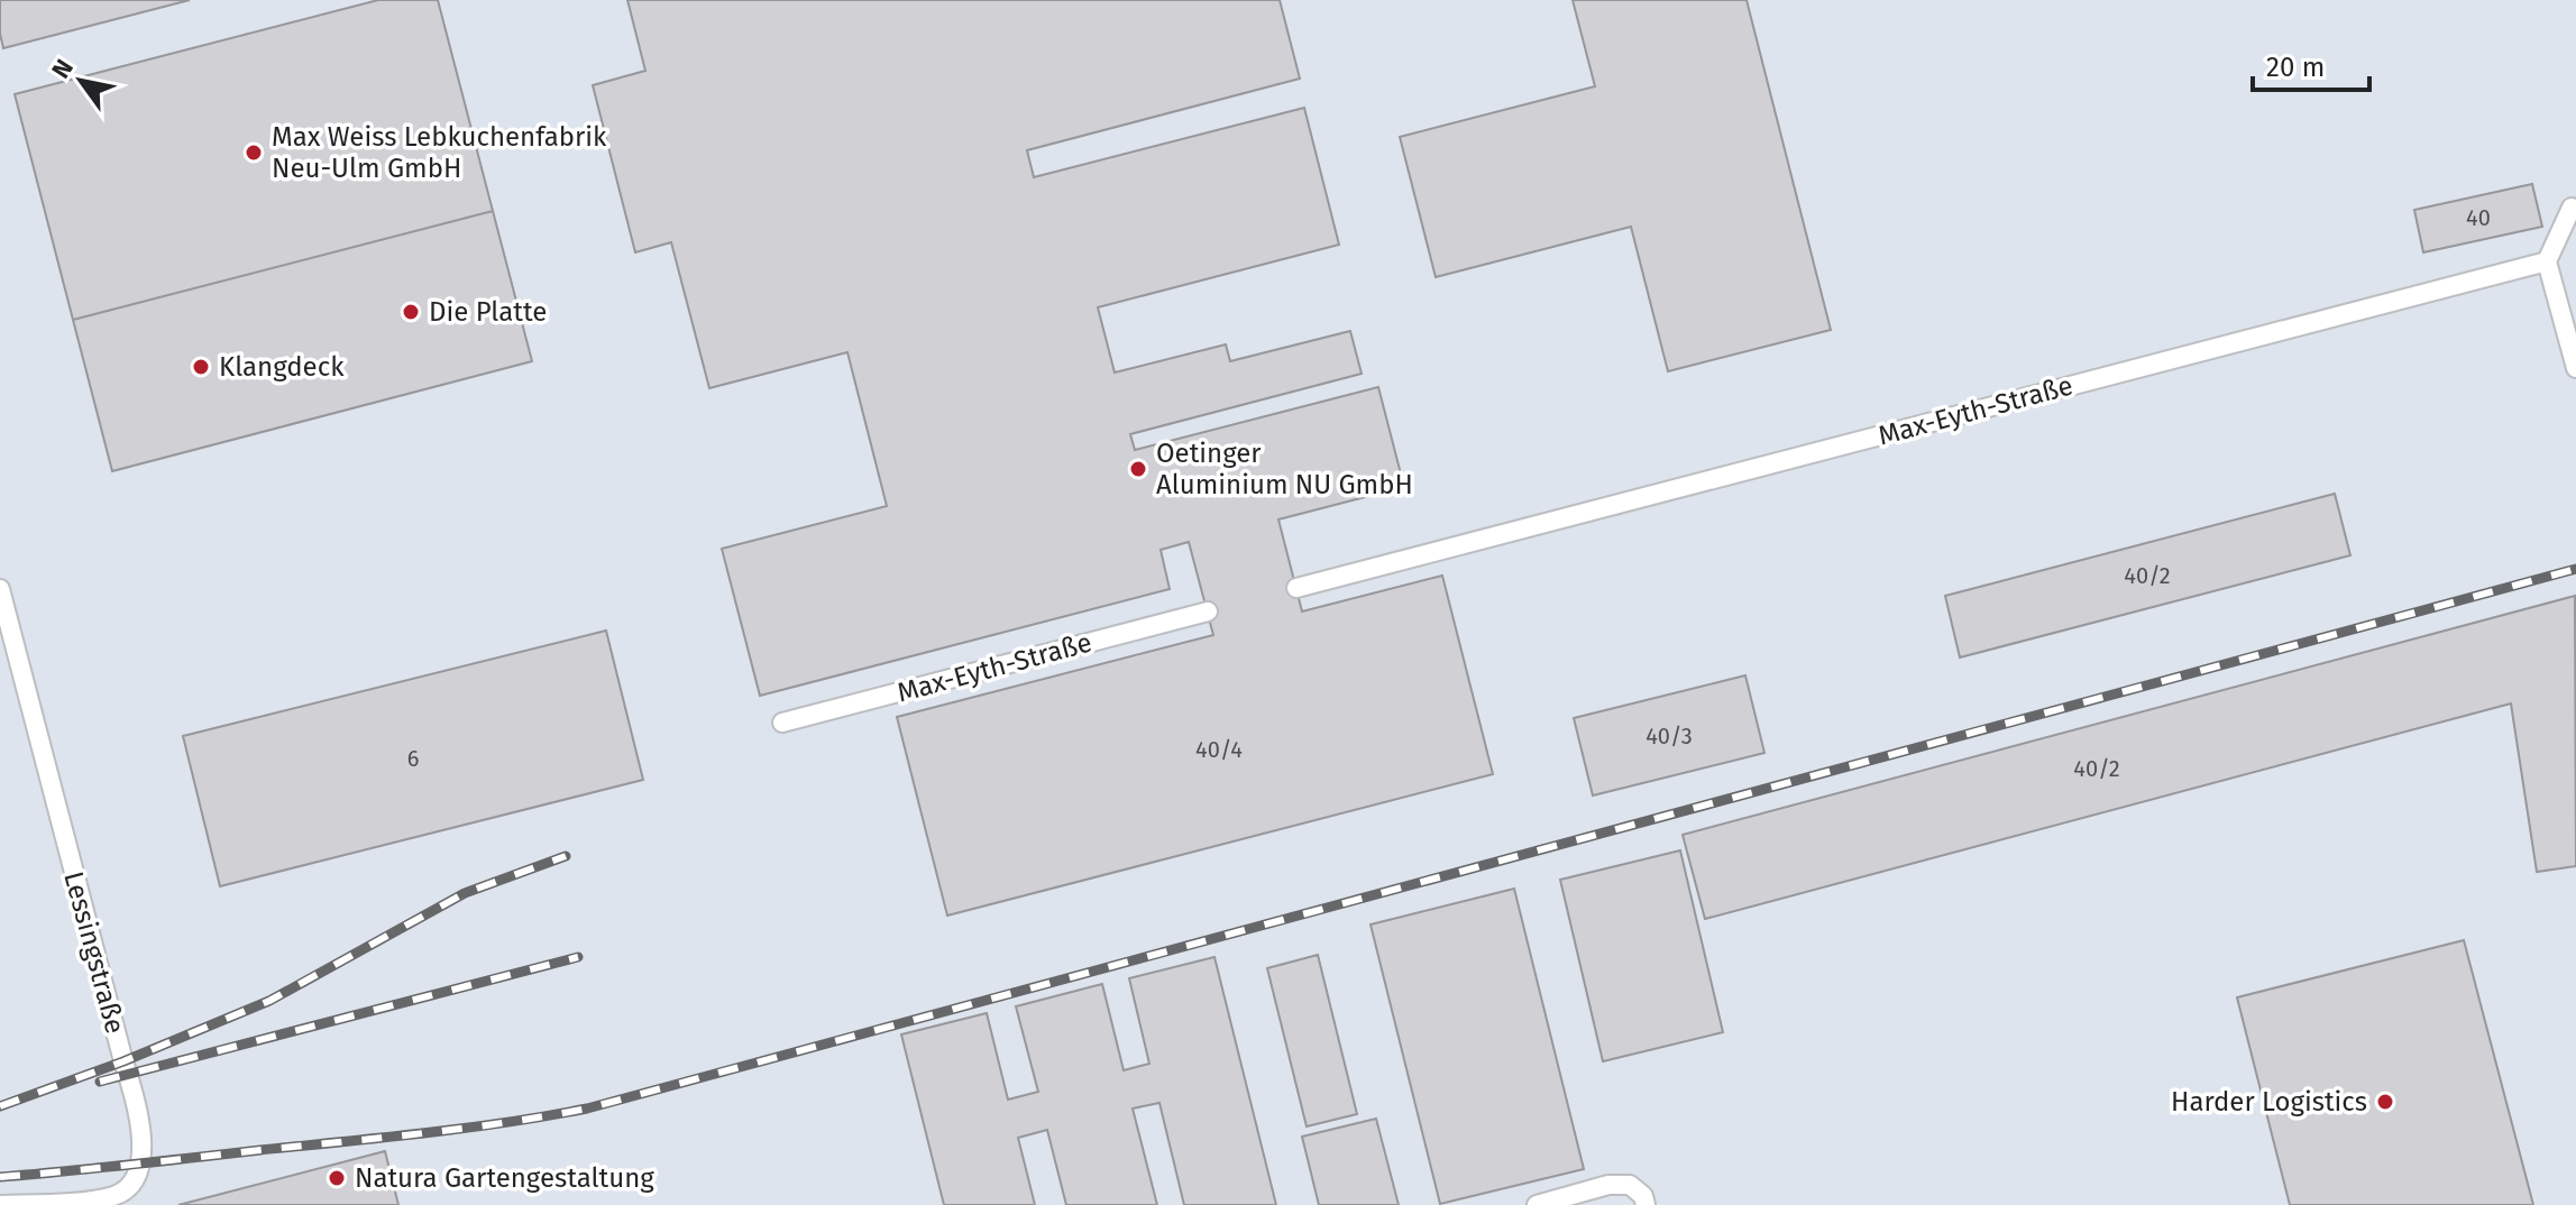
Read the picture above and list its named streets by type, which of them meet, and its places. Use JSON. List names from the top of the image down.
{
  "streets": {
    "lane": ["Max-Eyth-Straße", "Lessingstraße"]
  },
  "places": [
    "Max Weiss Lebkuchenfabrik Neu-Ulm GmbH",
    "Die Platte",
    "Klangdeck",
    "Oetinger Aluminium NU GmbH",
    "Harder Logistics",
    "Natura Gartengestaltung"
  ],
  "house_numbers": [
    "40",
    "40/2",
    "40/3",
    "40/4",
    "6",
    "40/2"
  ],
  "scale_bar": "20 m",
  "north": "top left"
}
